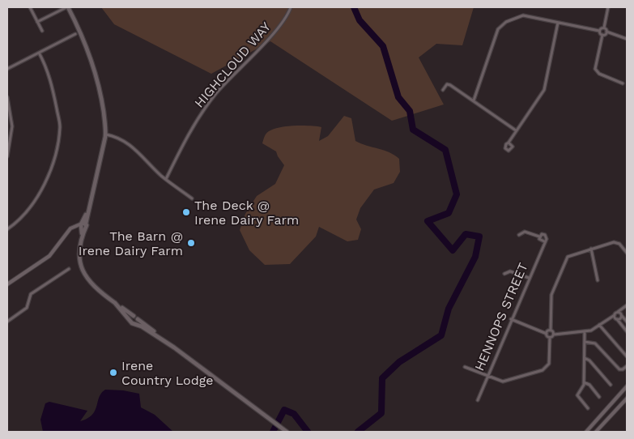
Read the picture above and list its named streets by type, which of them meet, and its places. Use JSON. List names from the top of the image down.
{
  "streets": {
    "street": ["HIGHCLOUD WAY", "HENNOPS STREET"]
  },
  "places": ["The Deck @ Irene Dairy Farm", "The Barn @ Irene Dairy Farm", "Irene Country Lodge"]
}
